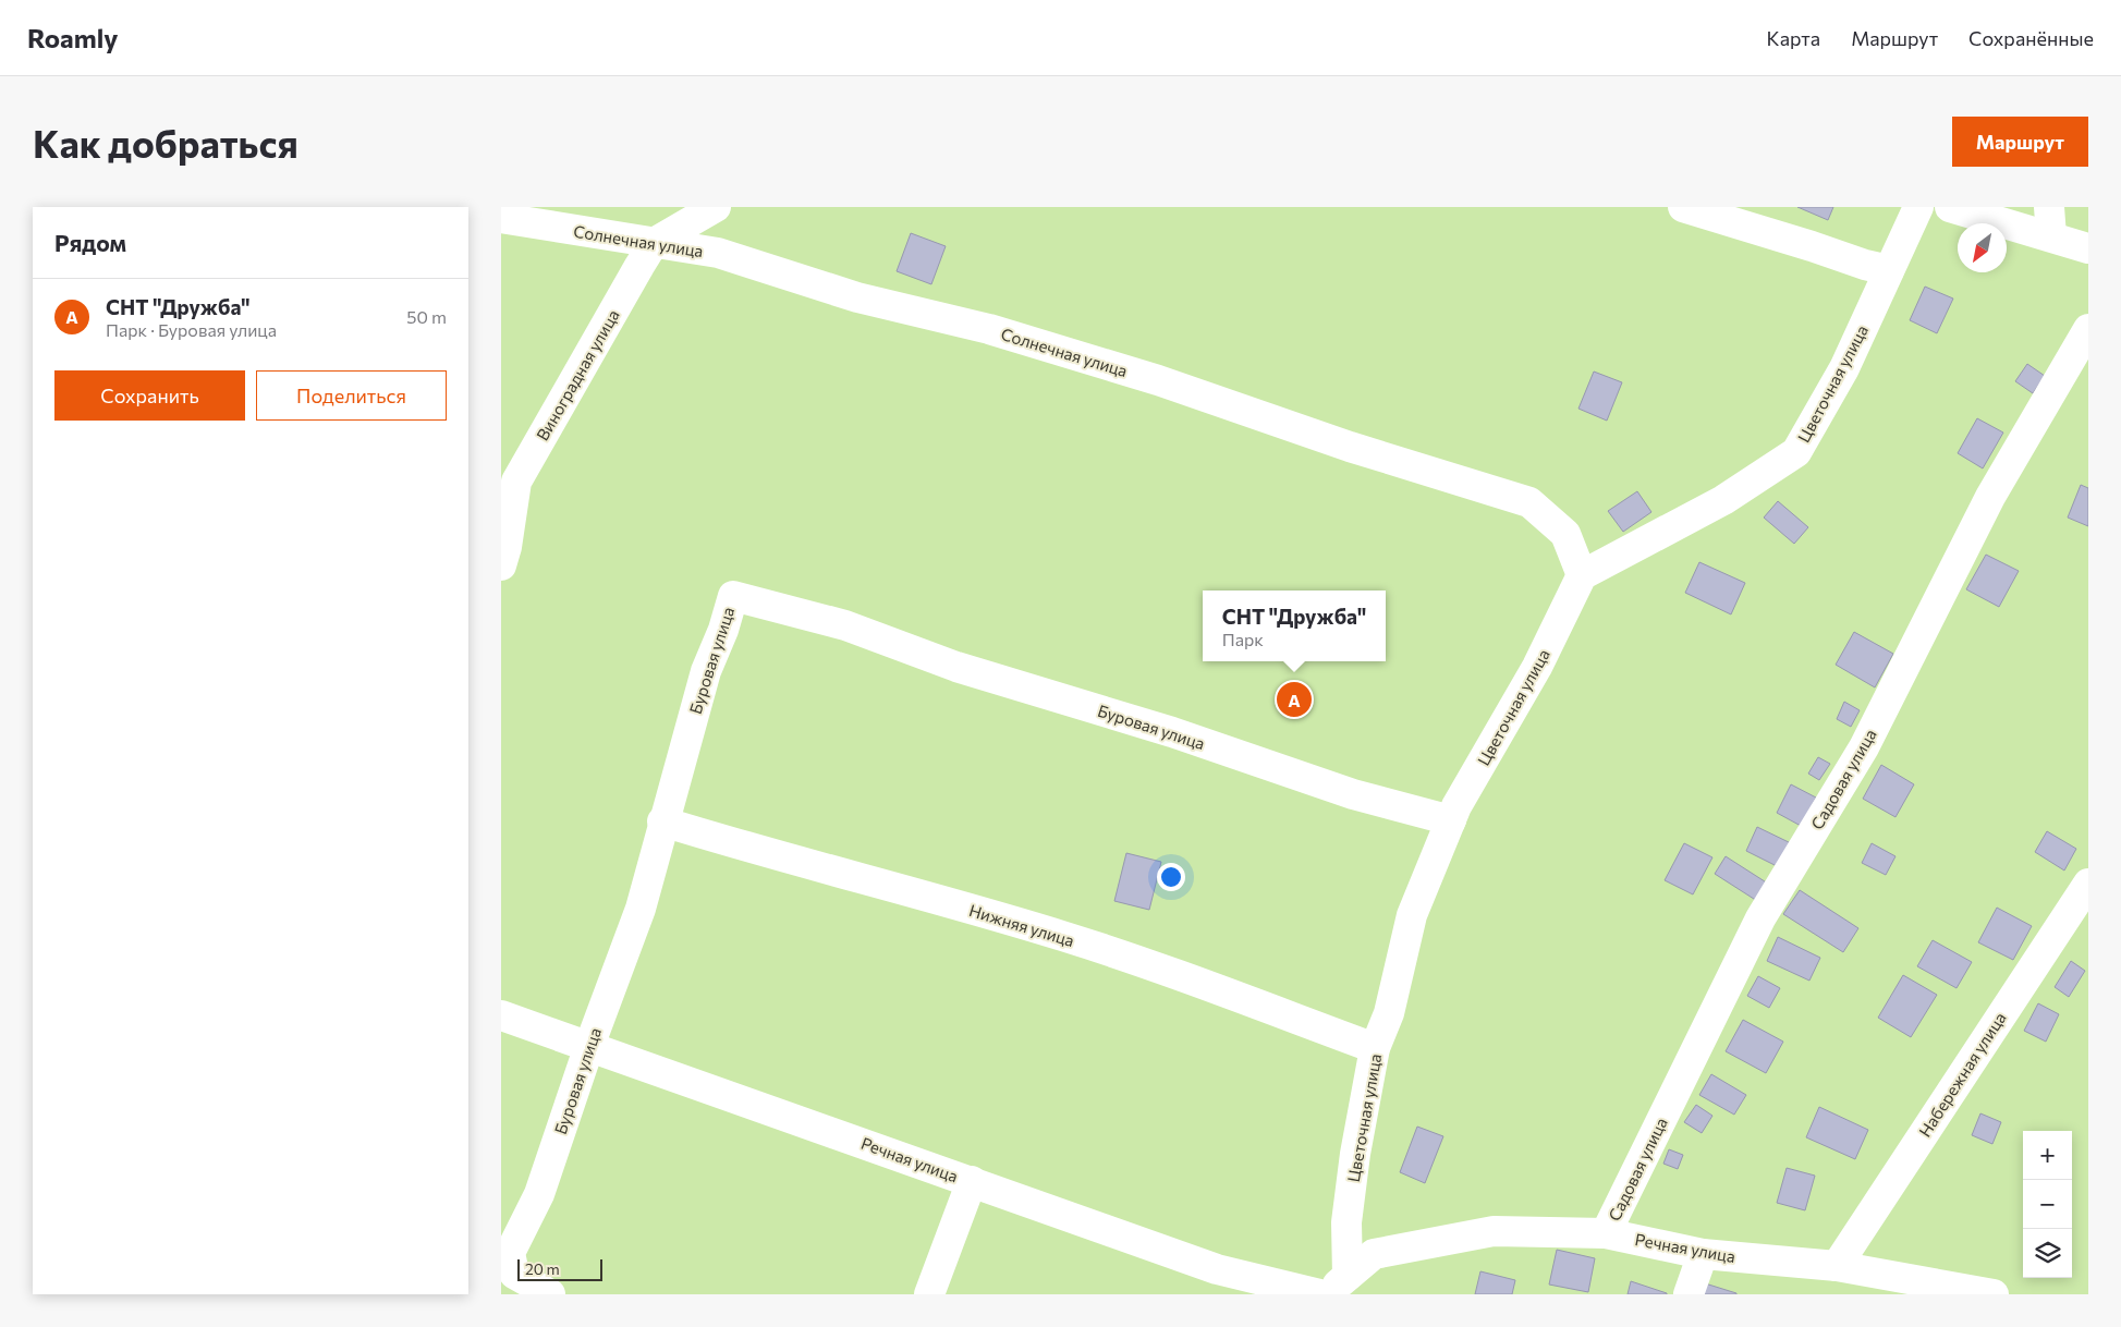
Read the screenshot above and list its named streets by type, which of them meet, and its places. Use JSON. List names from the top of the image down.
{
  "streets": {
    "street": [
      "Солнечная улица",
      "Виноградная улица",
      "Цветочная улица",
      "Буровая улица",
      "Садовая улица",
      "Нижняя улица",
      "Набережная улица",
      "Речная улица"
    ]
  },
  "crossings": [
    ["Солнечная улица", "Виноградная улица"],
    ["Солнечная улица", "Цветочная улица"],
    ["Цветочная улица", "Буровая улица"],
    ["Цветочная улица", "Нижняя улица"],
    ["Цветочная улица", "Речная улица"],
    ["Буровая улица", "Нижняя улица"],
    ["Буровая улица", "Речная улица"],
    ["Садовая улица", "Речная улица"],
    ["Набережная улица", "Речная улица"]
  ],
  "scale_bar": "20 m",
  "north": "bottom left",
  "page": {
    "header": "Roamly",
    "nav": ["Карта", "Маршрут", "Сохранённые"],
    "buttons": [
      "Маршрут",
      ["Сохранить", "Поделиться"]
    ],
    "title": "Как добраться",
    "heading": "Рядом",
    "list": [
      {
        "mark": "A",
        "name": "СНТ \"Дружба\"",
        "note": "Парк · Буровая улица",
        "value": "50 m"
      }
    ],
    "popup": ["СНТ \"Дружба\"", "Парк"],
    "pins": "A",
    "map_buttons": ["+", "−"],
    "scale": "20 m"
  }
}
